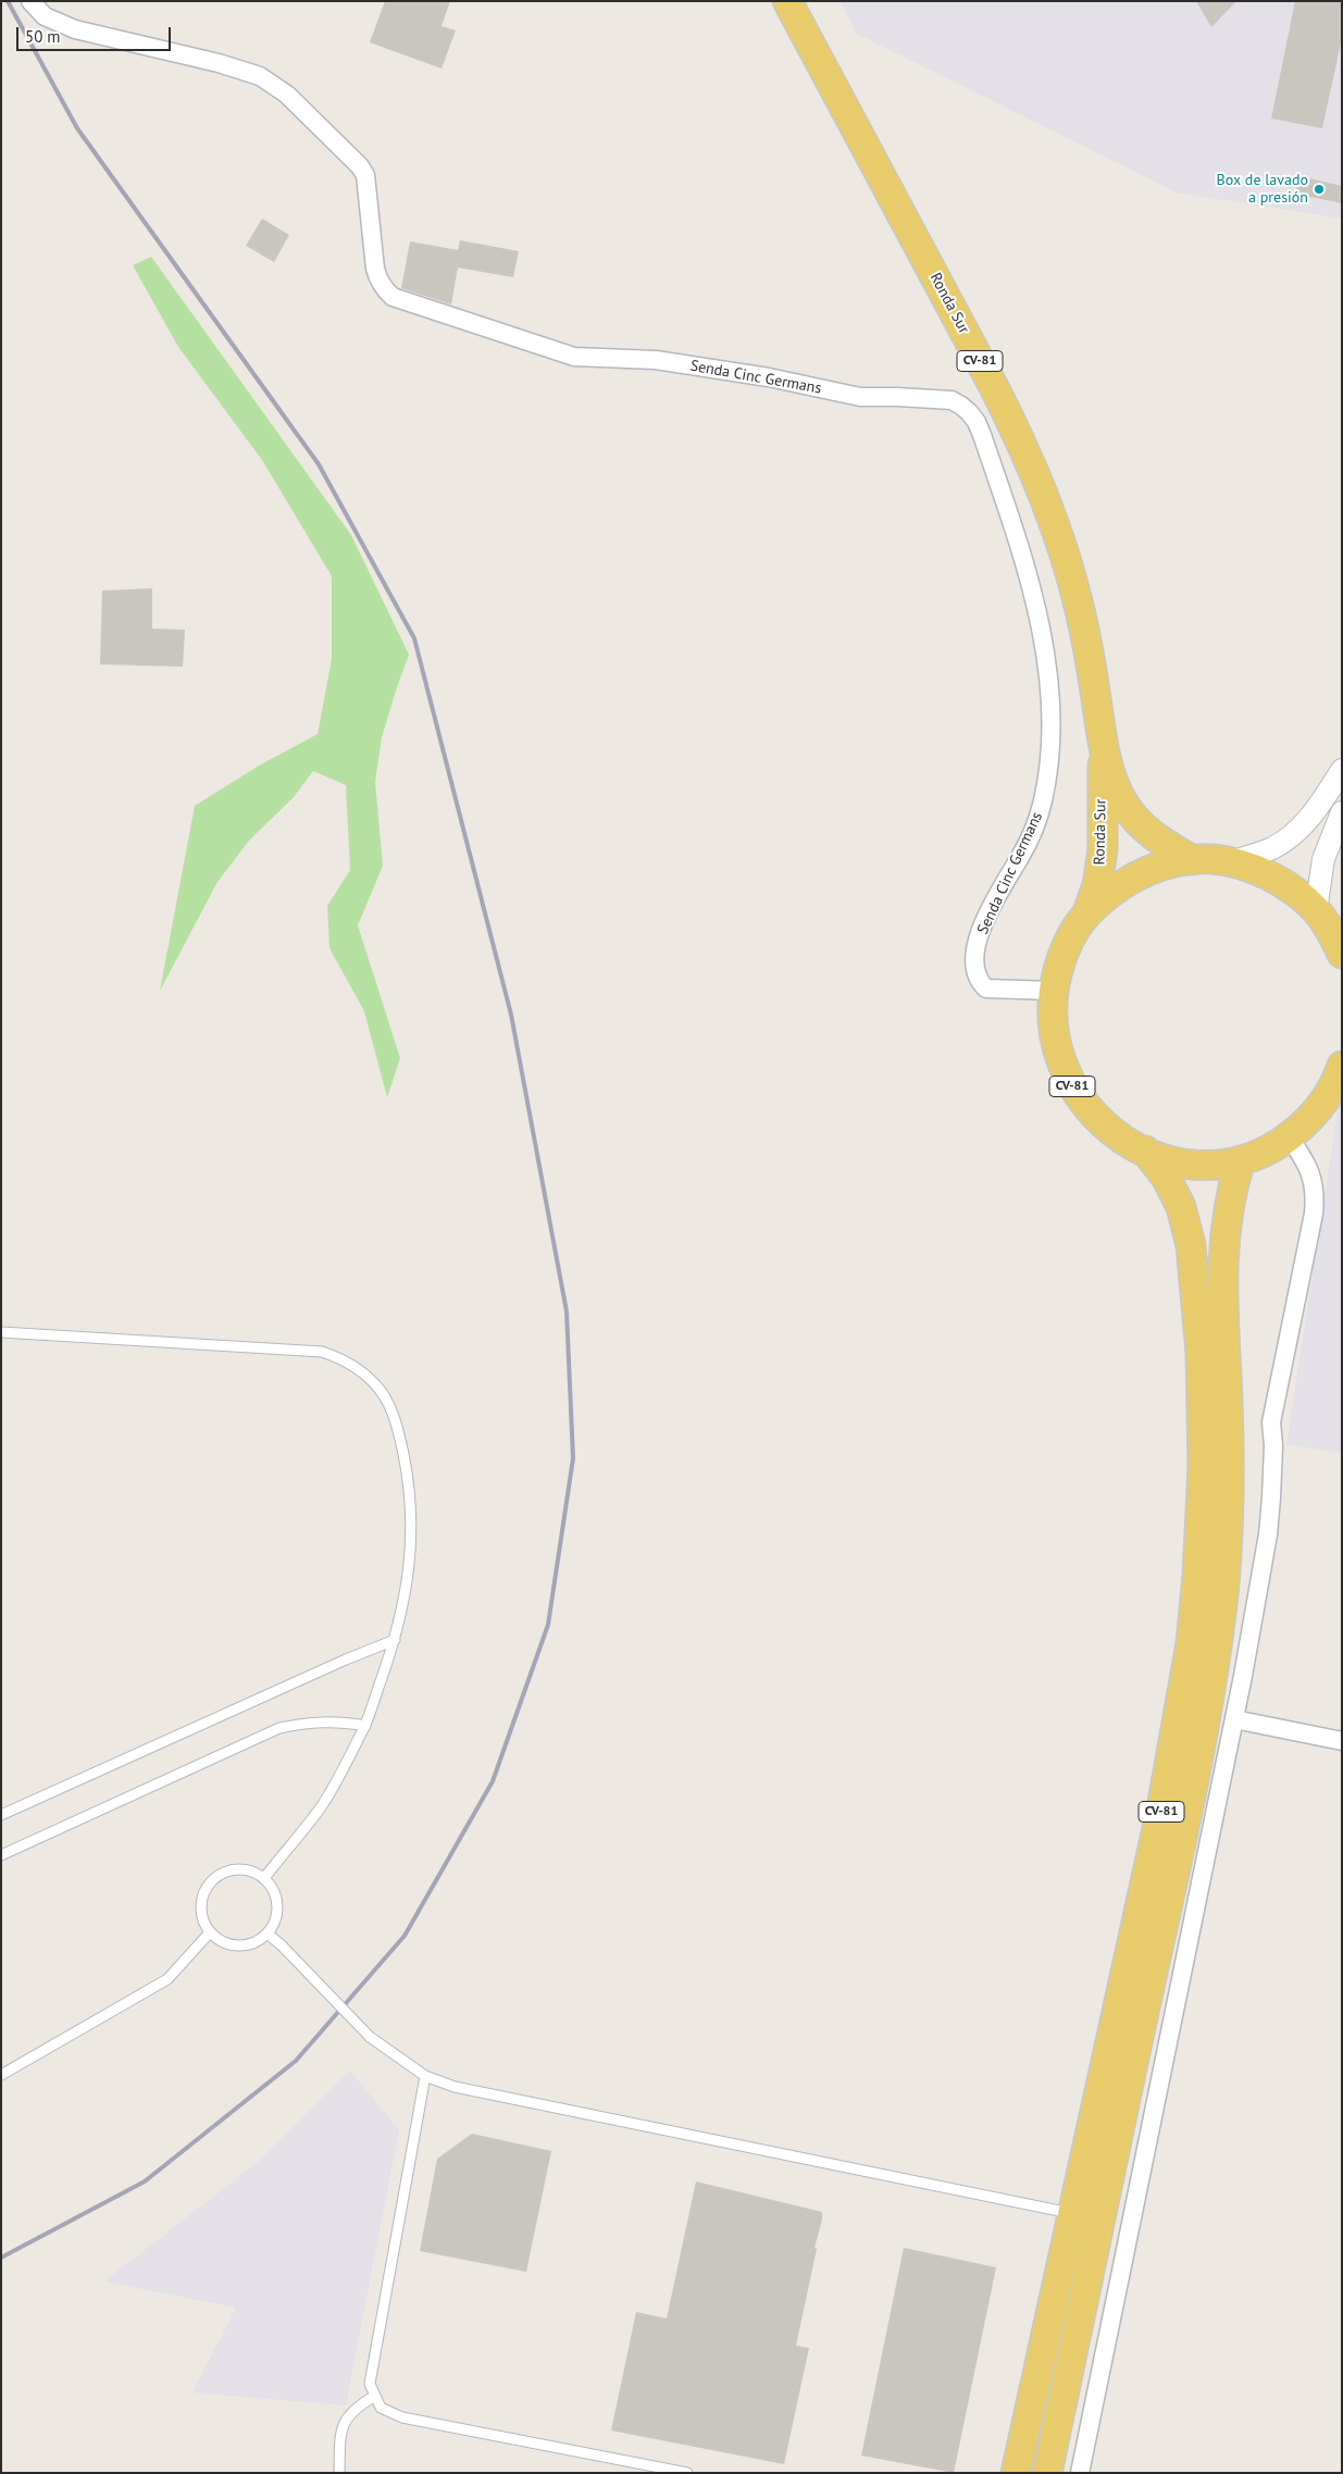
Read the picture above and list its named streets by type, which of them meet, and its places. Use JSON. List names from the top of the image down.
{
  "streets": {
    "main road": ["Ronda Sur", "CV-81"],
    "street": ["Senda Cinc Germans"]
  },
  "crossings": [
    ["Ronda Sur", "CV-81"],
    ["CV-81", "Senda Cinc Germans"]
  ],
  "places": ["Box de lavado a presión"],
  "scale_bar": "50 m"
}
